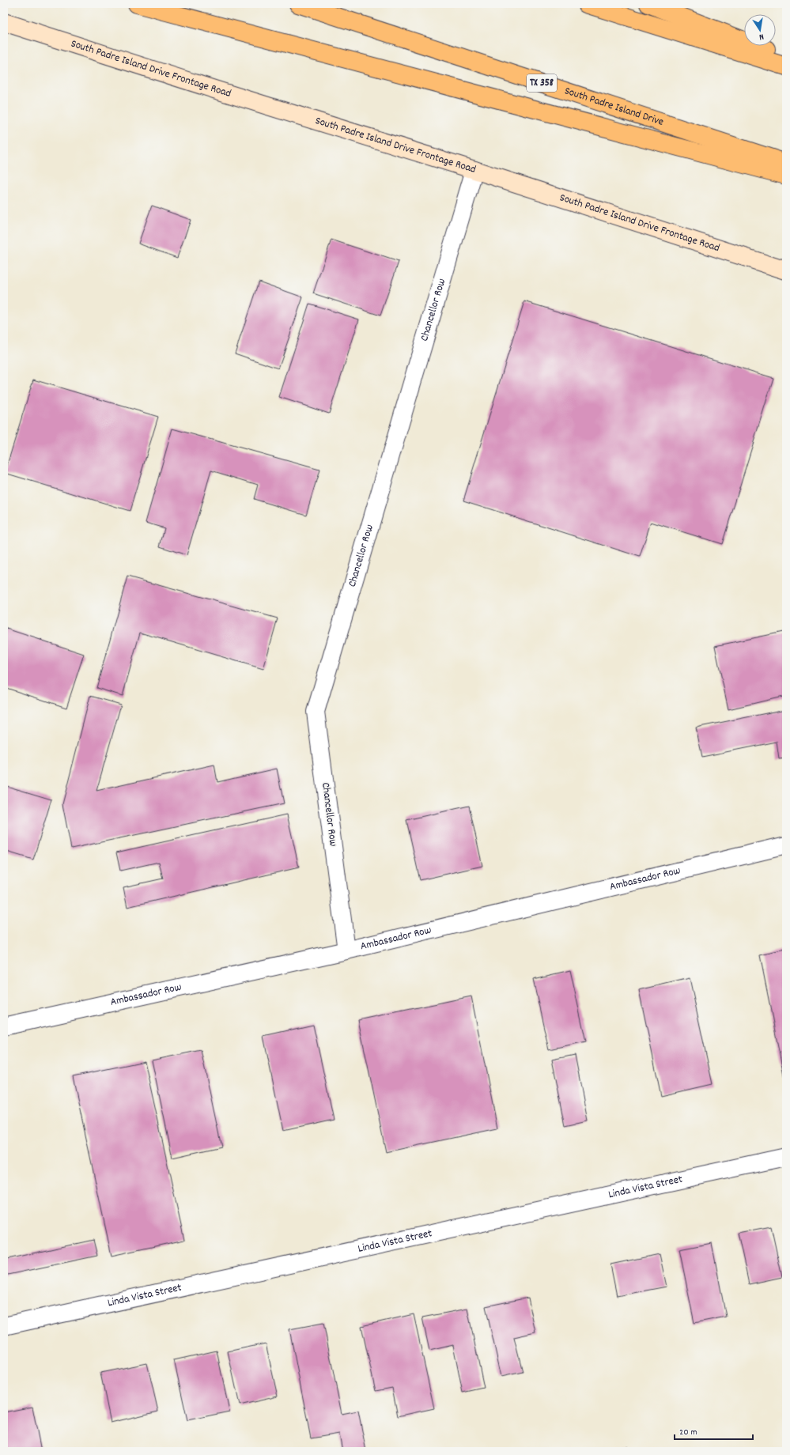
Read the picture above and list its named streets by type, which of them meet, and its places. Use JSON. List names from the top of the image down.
{
  "streets": {
    "highway": ["TX 358", "South Padre Island Drive"],
    "main road": ["South Padre Island Drive Frontage Road"],
    "street": ["Chancellor Row", "Ambassador Row", "Linda Vista Street"]
  },
  "crossings": [
    ["South Padre Island Drive Frontage Road", "Chancellor Row"],
    ["Chancellor Row", "Ambassador Row"]
  ],
  "scale_bar": "20 m",
  "north": "bottom"
}
